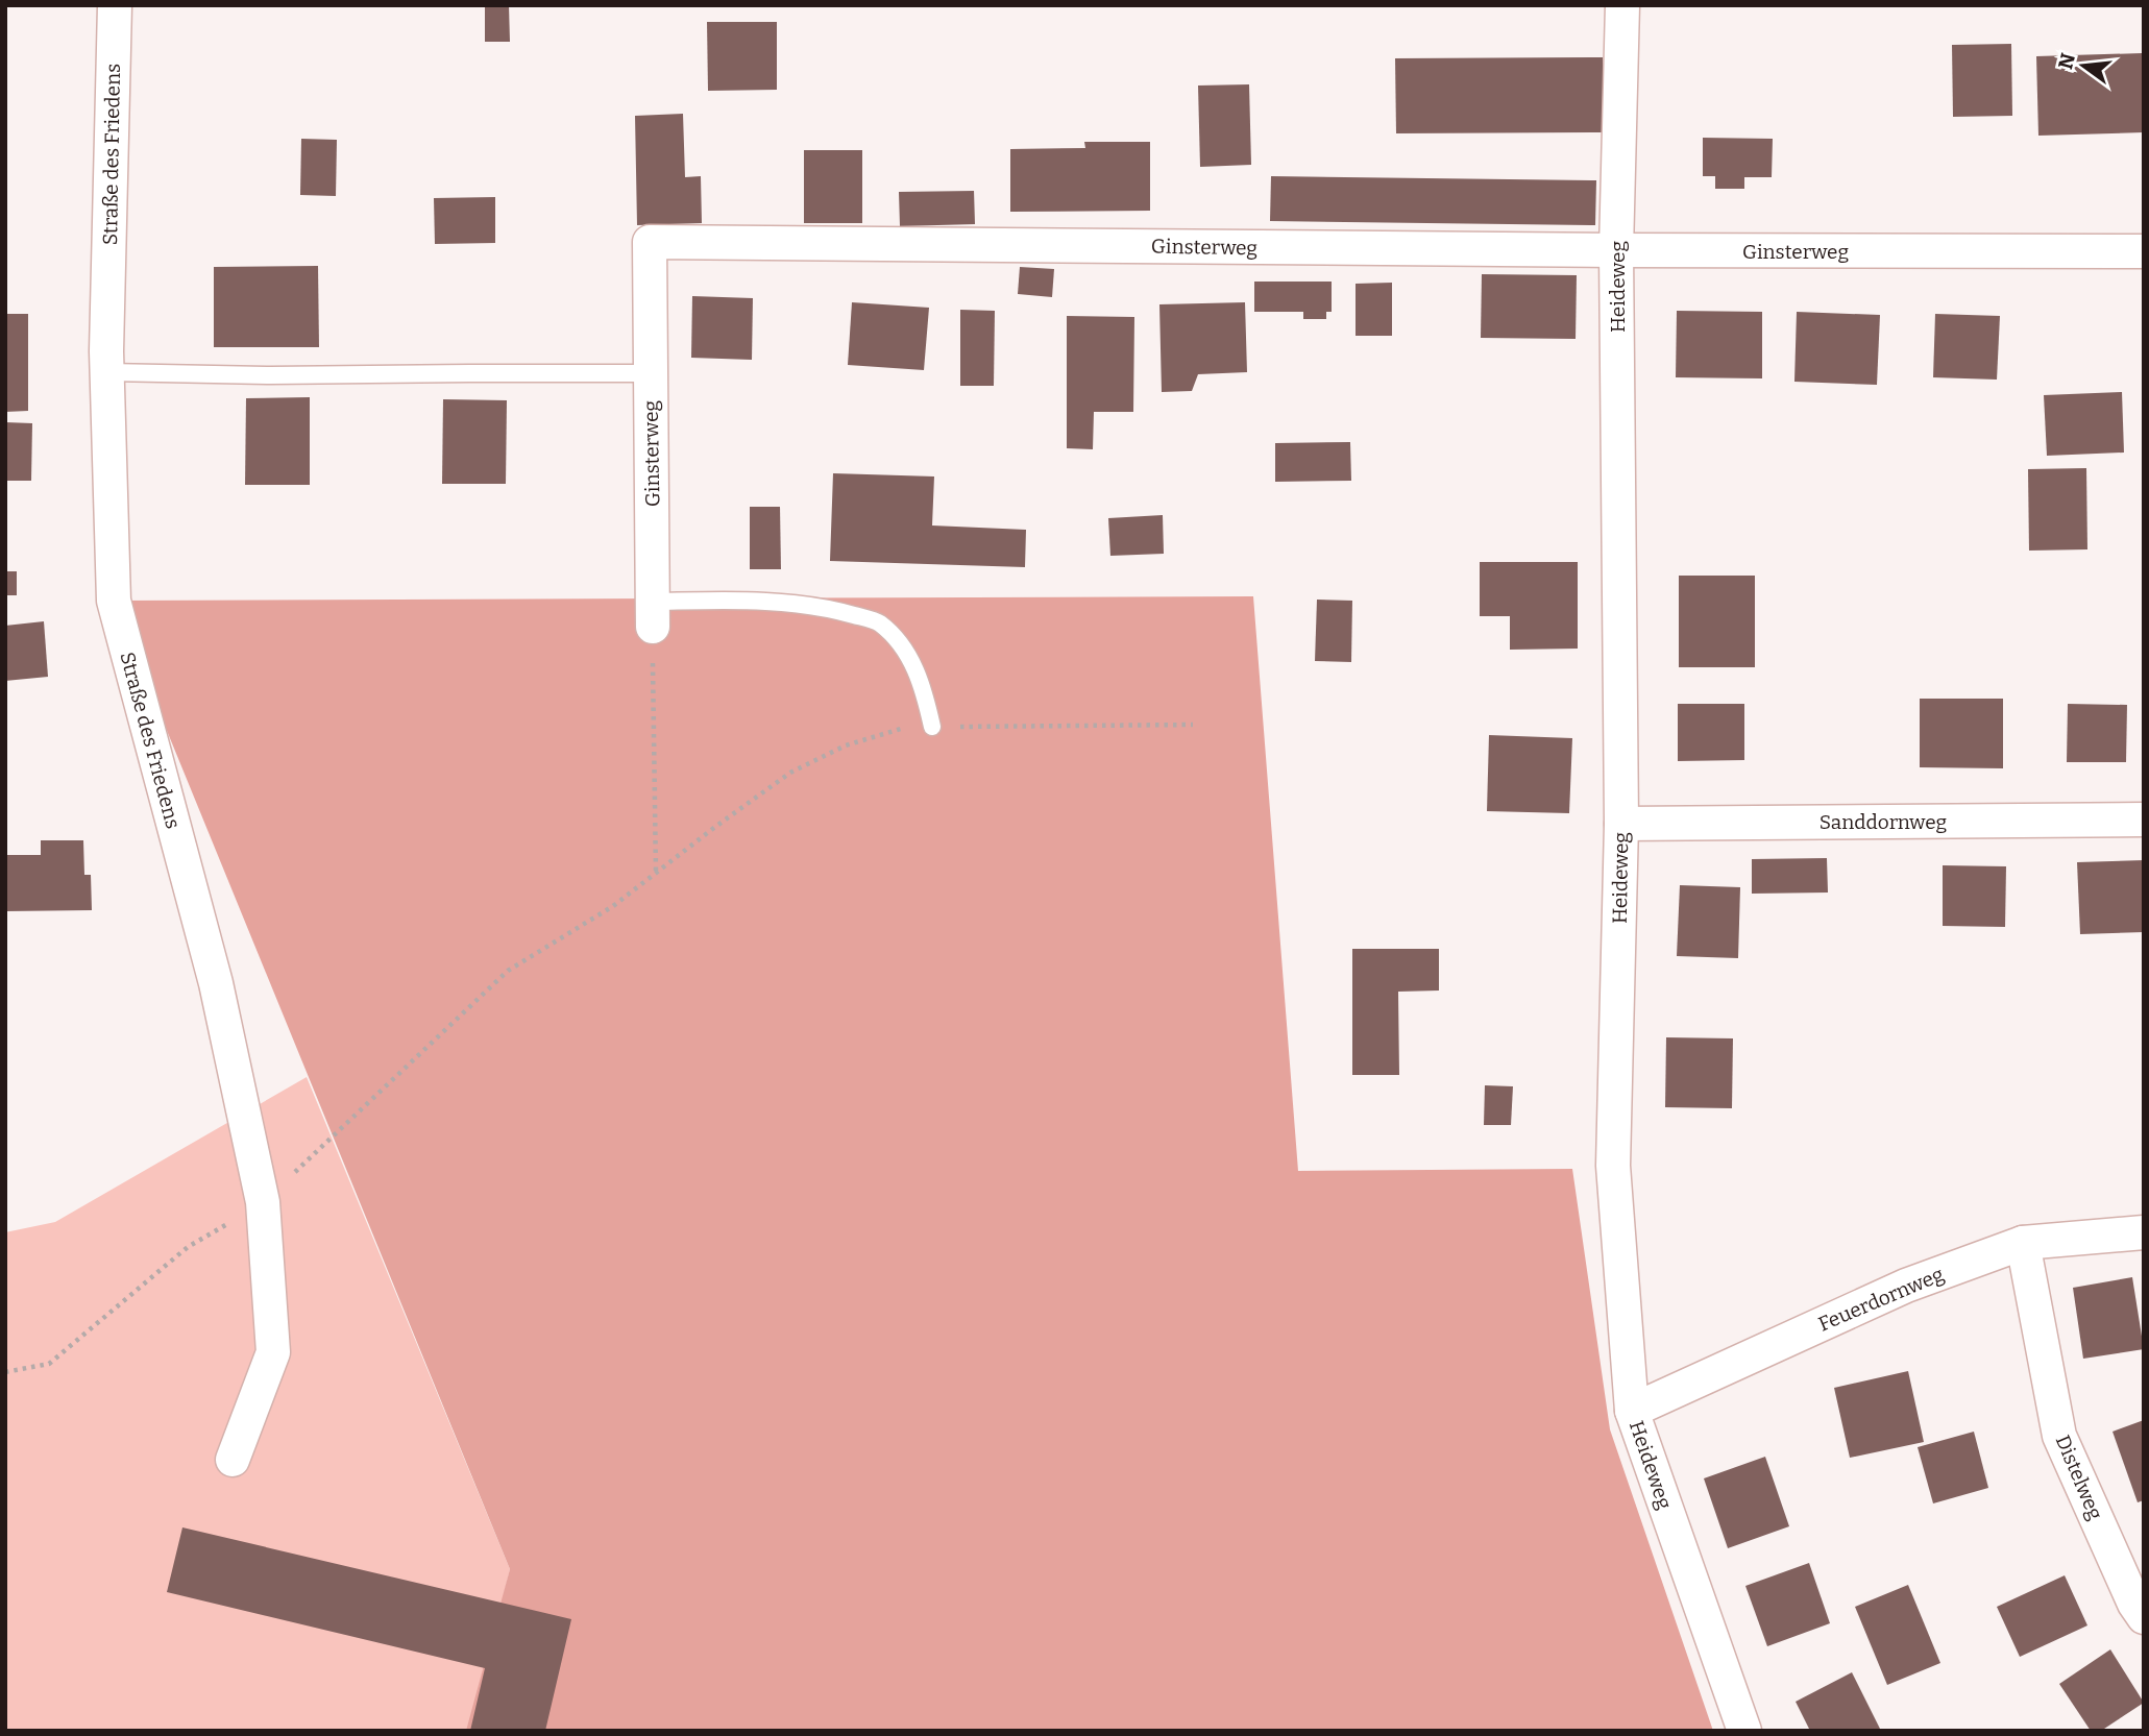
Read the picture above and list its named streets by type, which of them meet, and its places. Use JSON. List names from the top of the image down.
{
  "streets": {
    "street": [
      "Straße des Friedens",
      "Ginsterweg",
      "Heideweg",
      "Sanddornweg",
      "Feuerdornweg",
      "Distelweg"
    ]
  },
  "crossings": [
    ["Ginsterweg", "Heideweg"],
    ["Heideweg", "Sanddornweg"],
    ["Heideweg", "Feuerdornweg"],
    ["Feuerdornweg", "Distelweg"]
  ],
  "north": "left"
}
